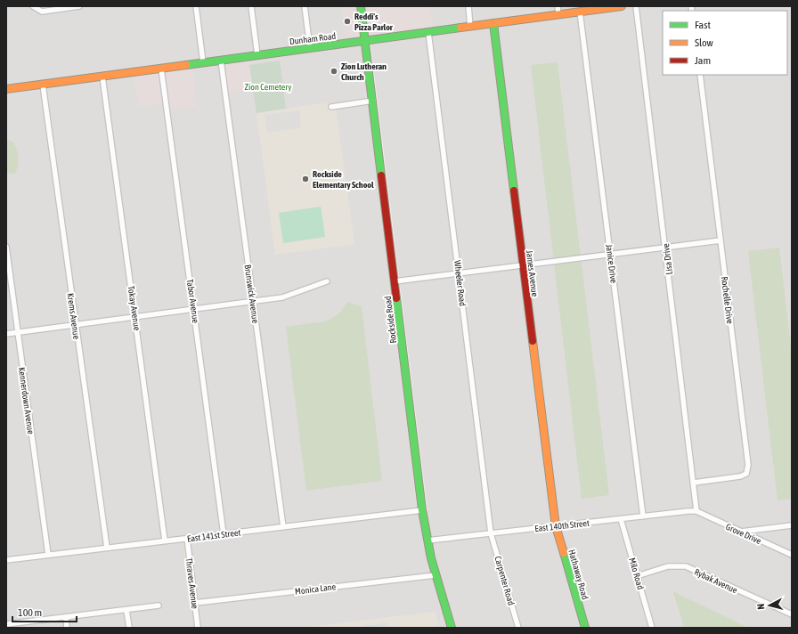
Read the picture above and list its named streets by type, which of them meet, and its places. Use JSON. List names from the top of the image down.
{
  "streets": {
    "street": [
      "Dunham Road",
      "Lisa Drive",
      "Janice Drive",
      "James Avenue",
      "Wheeler Road",
      "Brunswick Avenue",
      "Rochelle Drive",
      "Tabor Avenue",
      "Tokay Avenue",
      "Krems Avenue",
      "Rockside Road",
      "Kennerdown Avenue",
      "East 140th Street",
      "Grove Drive",
      "East 141st Street",
      "Milo Road",
      "Hathaway Road",
      "Carpenter Road",
      "Rybak Avenue",
      "Thraves Avenue",
      "Monica Lane"
    ]
  },
  "crossings": [
    ["Dunham Road", "Janice Drive"],
    ["Dunham Road", "James Avenue"],
    ["Dunham Road", "Wheeler Road"],
    ["Dunham Road", "Brunswick Avenue"],
    ["Dunham Road", "Tabor Avenue"],
    ["Dunham Road", "Tokay Avenue"],
    ["Dunham Road", "Krems Avenue"],
    ["Dunham Road", "Rockside Road"],
    ["Lisa Drive", "Rochelle Drive"],
    ["Lisa Drive", "East 140th Street"],
    ["Lisa Drive", "Grove Drive"],
    ["Janice Drive", "East 140th Street"],
    ["James Avenue", "East 140th Street"],
    ["James Avenue", "Hathaway Road"],
    ["Wheeler Road", "East 140th Street"],
    ["Wheeler Road", "Carpenter Road"],
    ["Brunswick Avenue", "East 141st Street"],
    ["Tabor Avenue", "East 141st Street"],
    ["Tokay Avenue", "East 141st Street"],
    ["Krems Avenue", "East 141st Street"],
    ["Rockside Road", "East 140th Street"],
    ["Rockside Road", "East 141st Street"],
    ["Rockside Road", "Monica Lane"],
    ["Kennerdown Avenue", "East 141st Street"],
    ["East 140th Street", "Grove Drive"],
    ["East 140th Street", "Milo Road"],
    ["East 140th Street", "Hathaway Road"],
    ["East 140th Street", "Carpenter Road"],
    ["East 141st Street", "Thraves Avenue"],
    ["Milo Road", "Rybak Avenue"],
    ["Thraves Avenue", "Monica Lane"]
  ],
  "parks": ["Zion Cemetery"],
  "places": ["Reddi's Pizza Parlor", "Zion Lutheran Church", "Rockside Elementary School"],
  "legend": ["Fast", "Slow", "Jam"],
  "scale_bar": "100 m",
  "north": "left"
}
